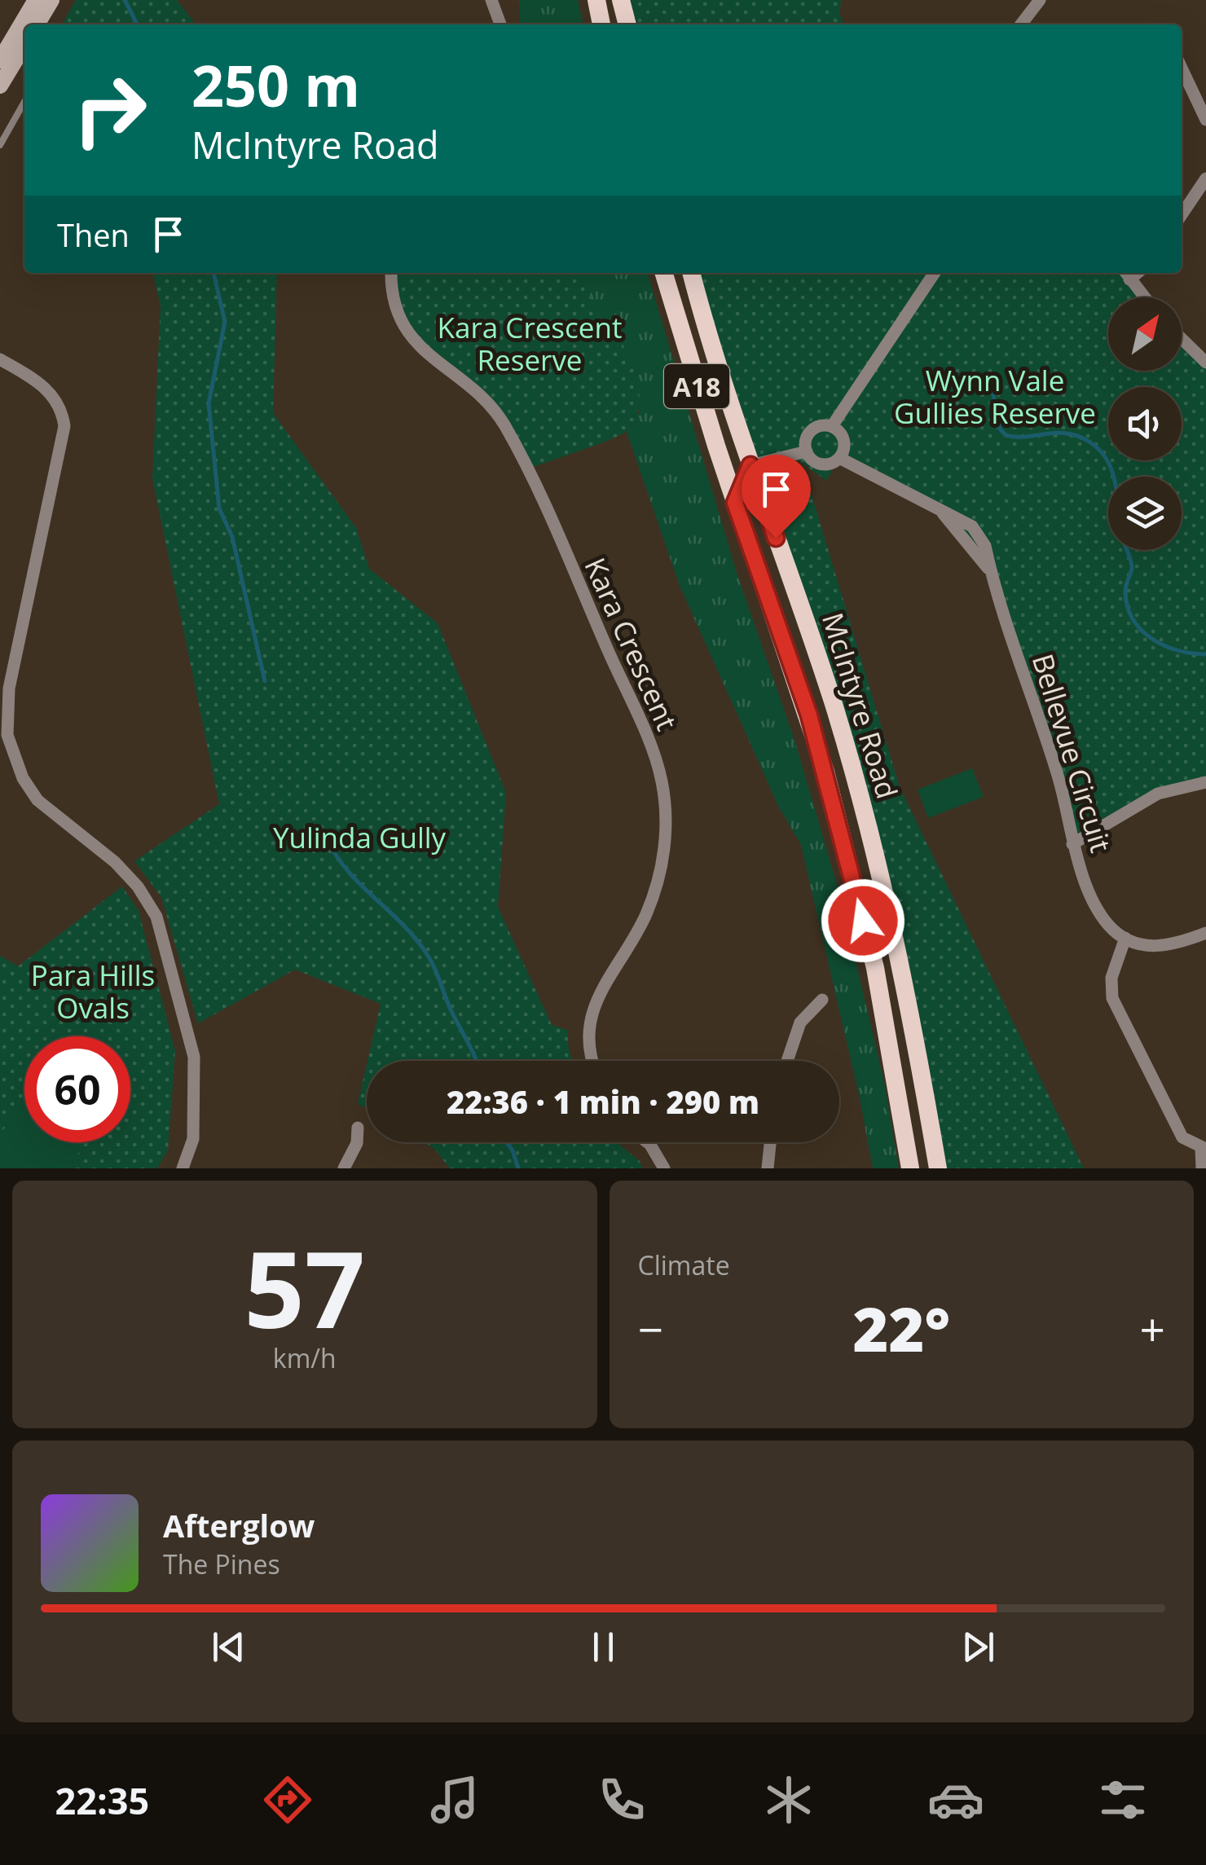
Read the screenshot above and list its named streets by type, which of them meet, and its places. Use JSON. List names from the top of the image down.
{
  "streets": {
    "main road": ["A18", "McIntyre Road"],
    "street": ["Kara Crescent", "Bellevue Circuit"]
  },
  "parks": [
    "Kara Crescent Reserve",
    "Wynn Vale Gullies Reserve",
    "Yulinda Gully",
    "Para Hills Ovals"
  ],
  "north": "top right",
  "page": {
    "turn": ["250 m", "McIntyre Road"],
    "then": "Then",
    "limit": "60",
    "trip": "22:36 · 1 min · 290 m",
    "tile": [
      ["57", "km/h"],
      "Climate"
    ],
    "heat": ["−", "22°", "+"],
    "song": ["Afterglow", "The Pines"],
    "tabs": "22:35"
  }
}
